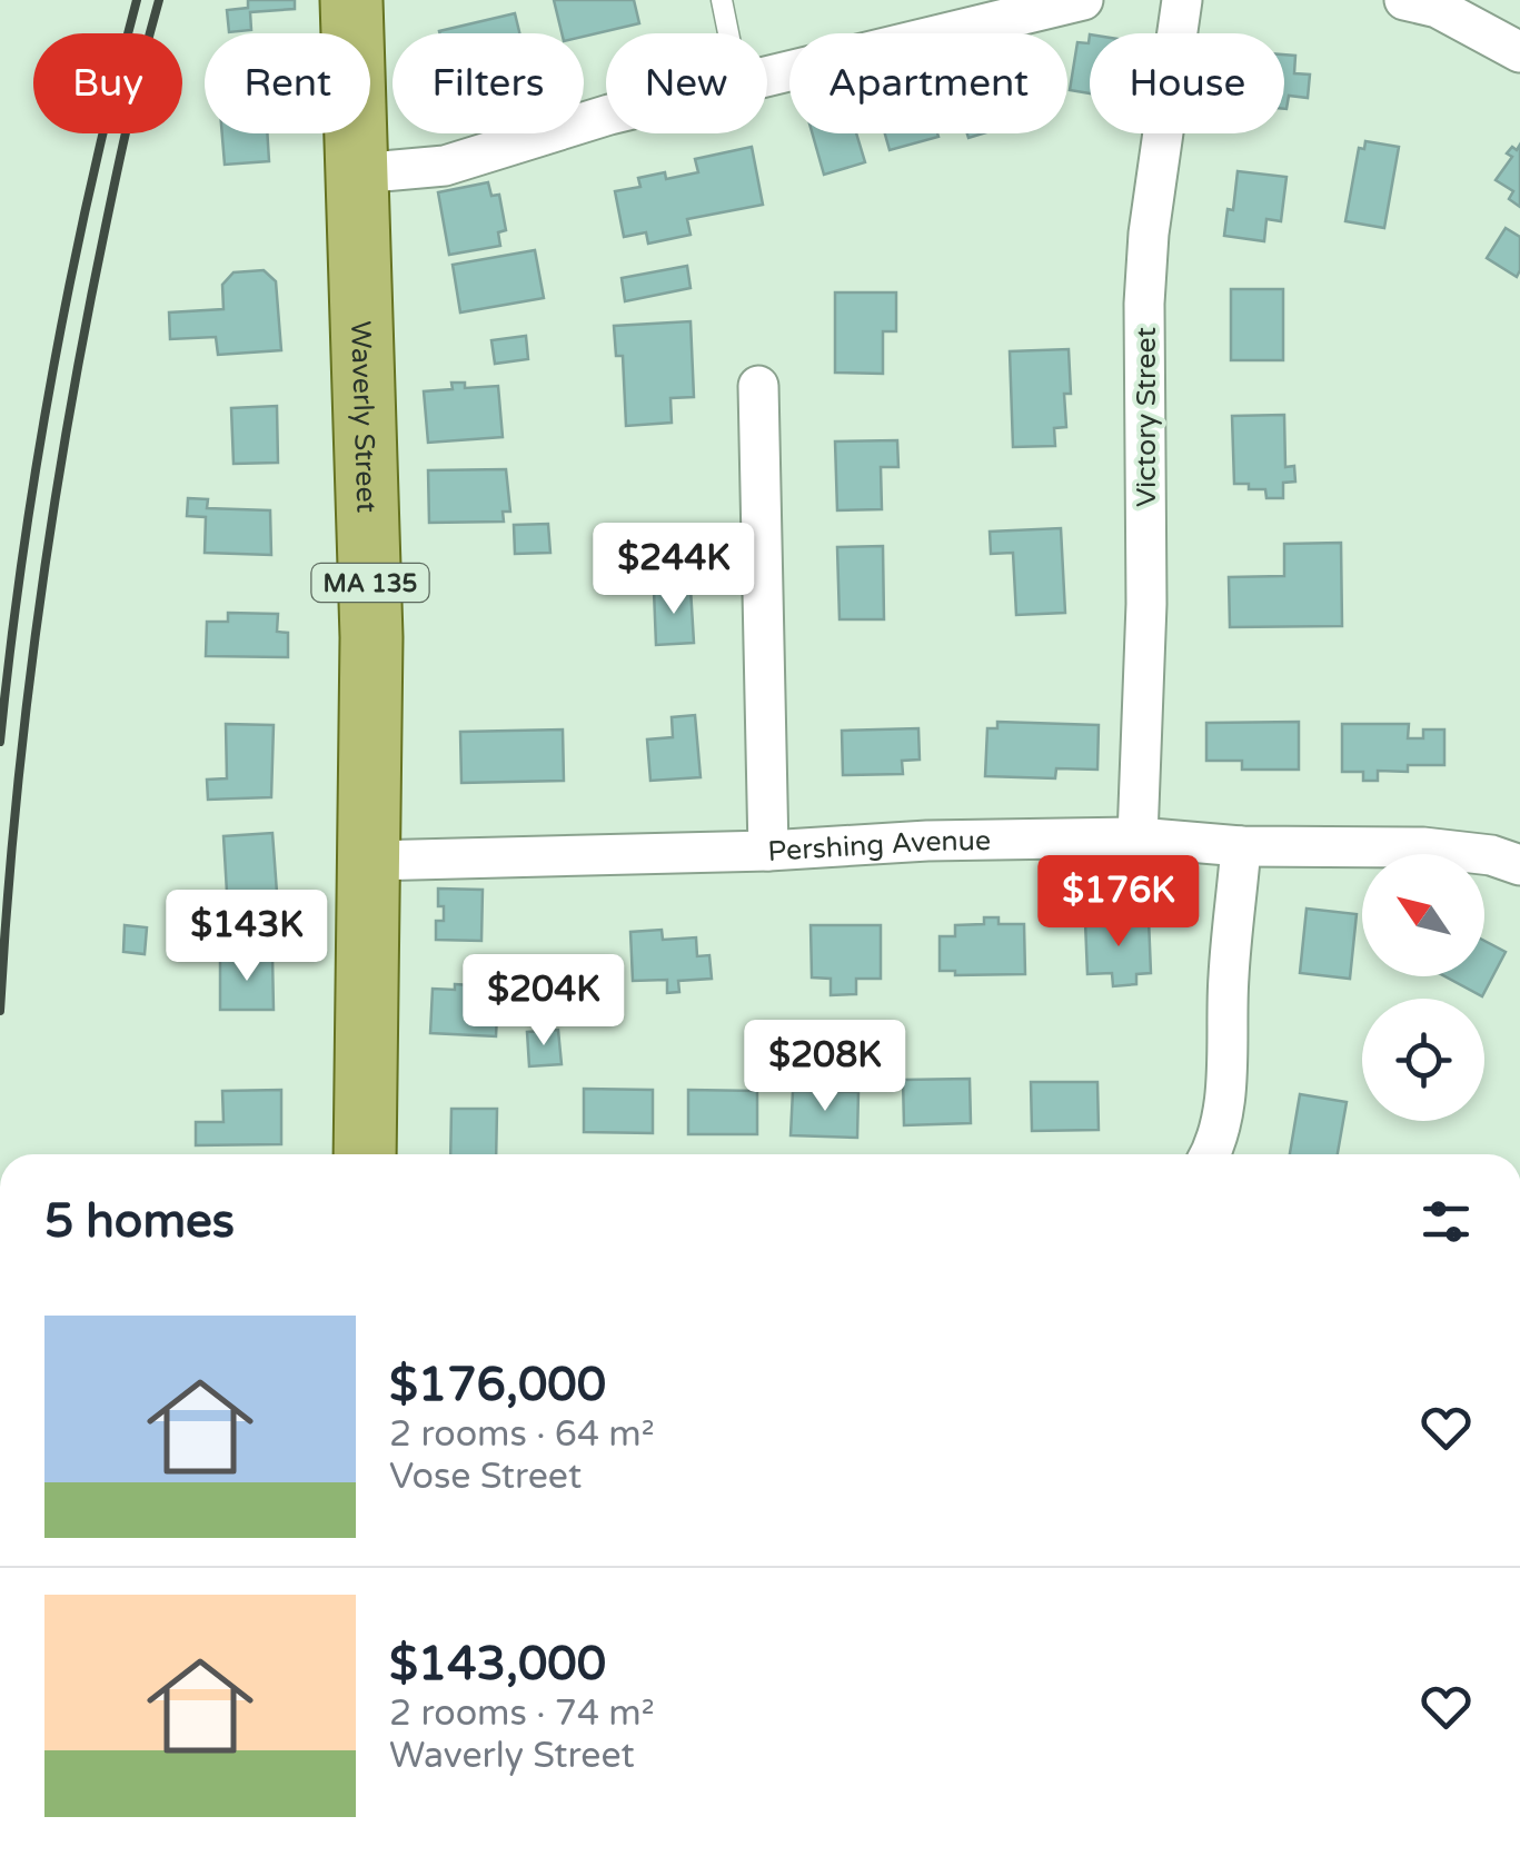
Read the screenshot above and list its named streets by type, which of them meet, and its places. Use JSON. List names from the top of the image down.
{
  "streets": {
    "main road": ["Waverly Street", "MA 135"],
    "street": ["Victory Street", "Pershing Avenue"]
  },
  "crossings": [
    ["Waverly Street", "Pershing Avenue"],
    ["Victory Street", "Pershing Avenue"]
  ],
  "north": "top left",
  "page": {
    "chip": [
      "Buy",
      "Rent",
      "Filters",
      "New",
      "Apartment",
      "House"
    ],
    "price": [
      "$244K",
      "$176K",
      "$143K",
      "$204K",
      "$208K"
    ],
    "heading": "5 homes",
    "list": [
      {
        "name": "$176,000",
        "note": "2 rooms · 64 m² · Vose Street"
      },
      {
        "name": "$143,000",
        "note": "2 rooms · 74 m² · Waverly Street"
      }
    ]
  }
}
